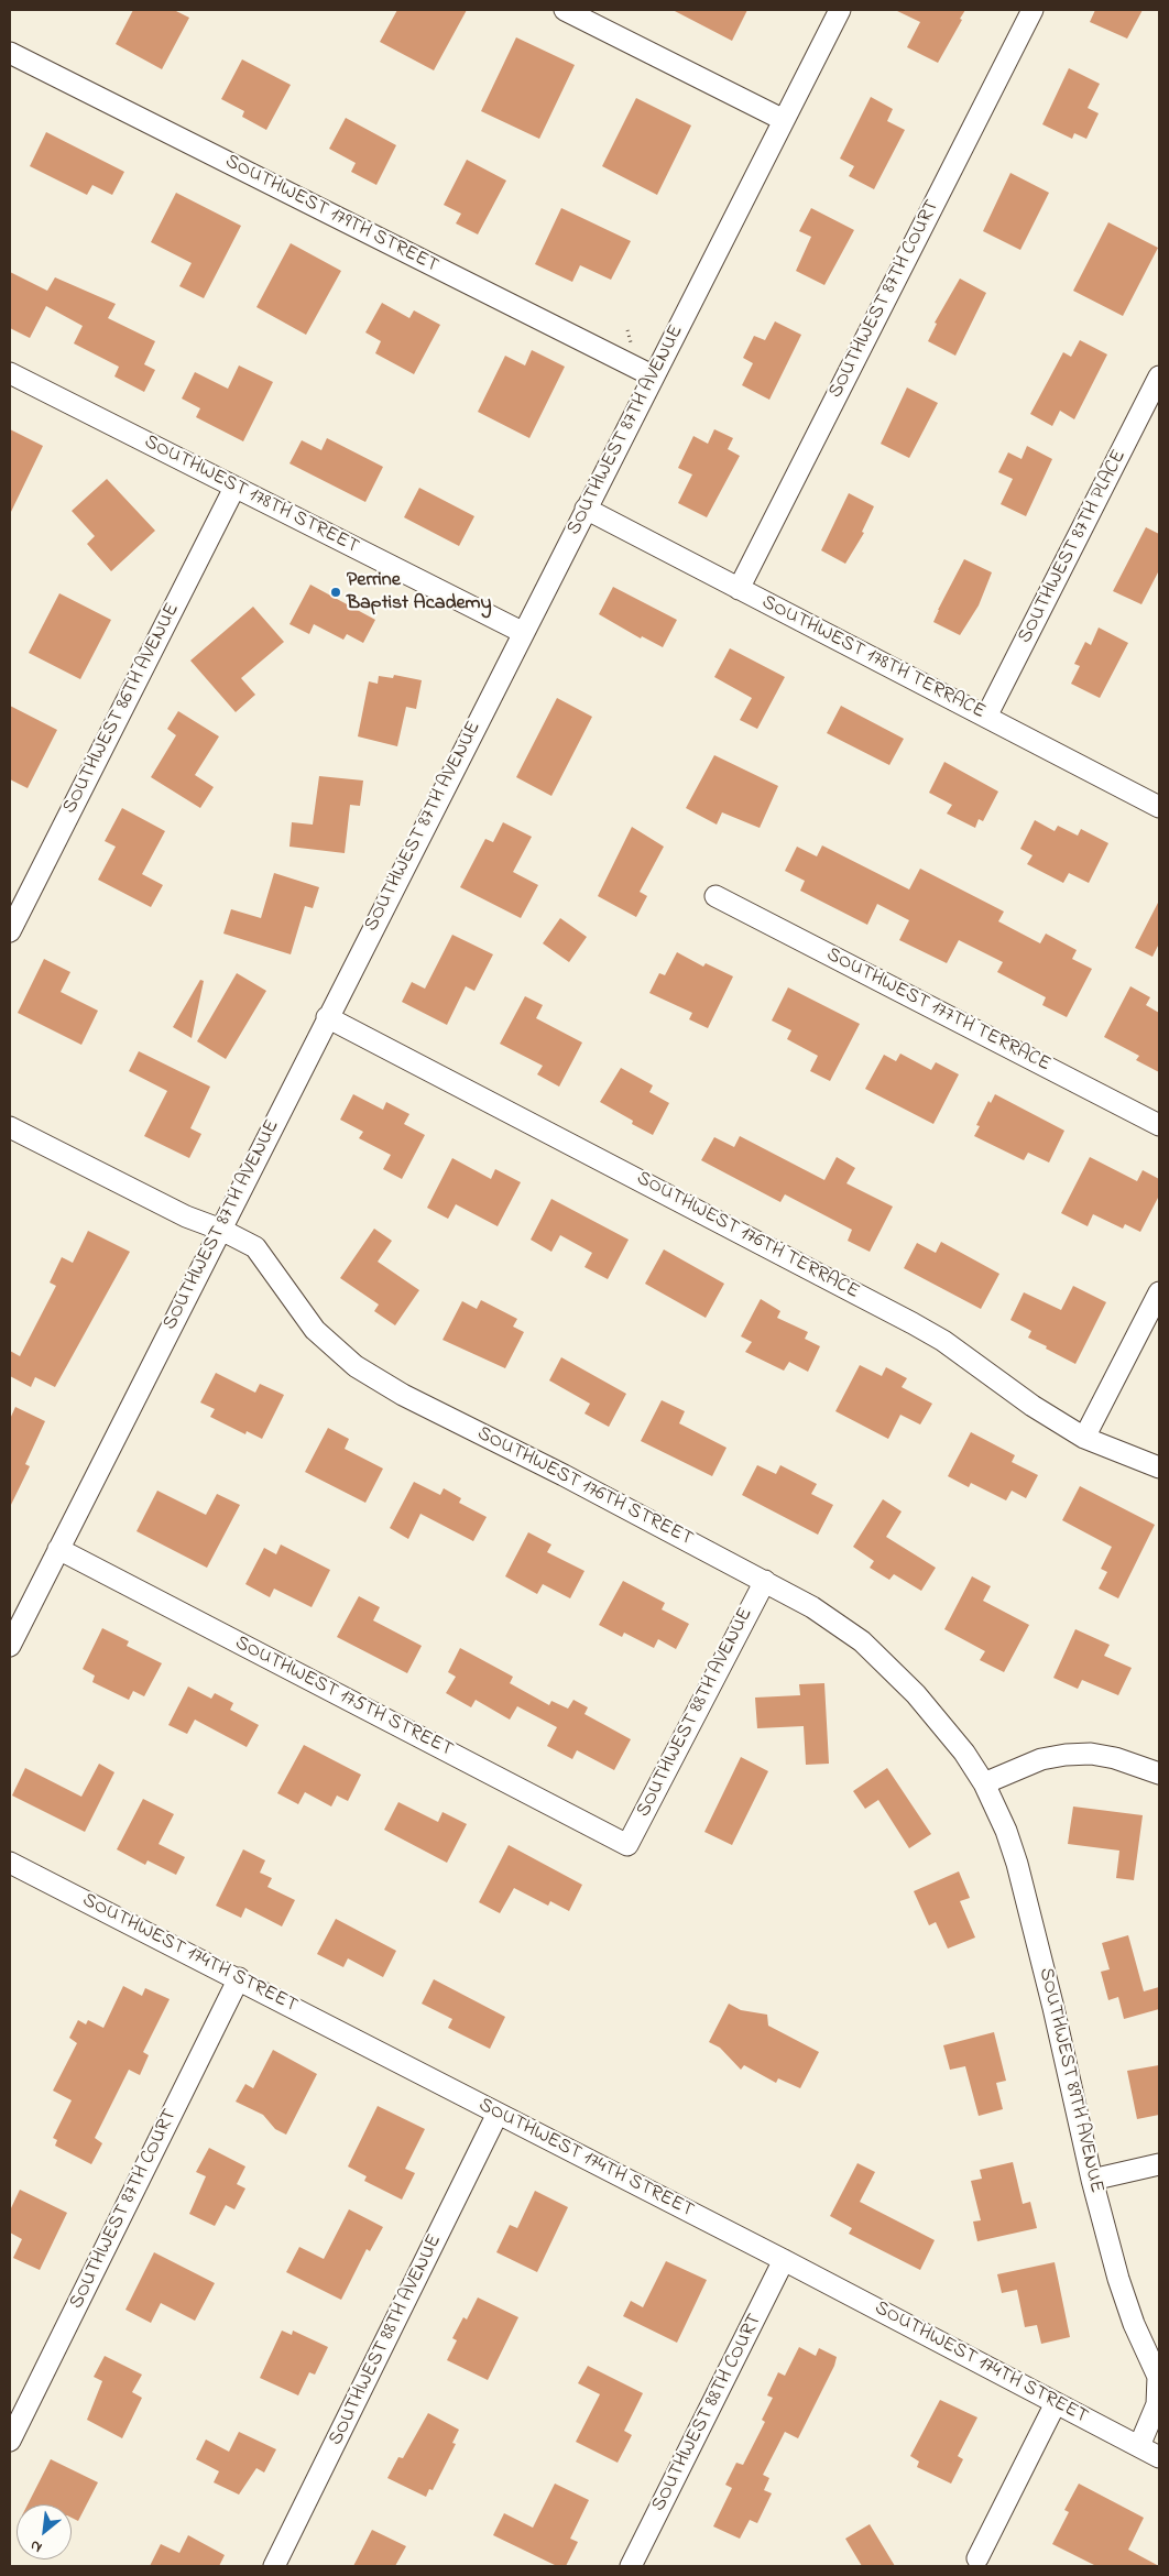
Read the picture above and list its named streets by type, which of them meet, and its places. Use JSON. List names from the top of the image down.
{
  "streets": {
    "street": [
      "SOUTHWEST 179TH STREET",
      "SOUTHWEST 87TH COURT",
      "SOUTHWEST 87TH AVENUE",
      "SOUTHWEST 178TH STREET",
      "SOUTHWEST 87TH PLACE",
      "SOUTHWEST 178TH TERRACE",
      "SOUTHWEST 86TH AVENUE",
      "SOUTHWEST 177TH TERRACE",
      "SOUTHWEST 176TH TERRACE",
      "SOUTHWEST 176TH STREET",
      "SOUTHWEST 175TH STREET",
      "SOUTHWEST 88TH AVENUE",
      "SOUTHWEST 174TH STREET",
      "SOUTHWEST 89TH AVENUE",
      "SOUTHWEST 88TH COURT"
    ]
  },
  "crossings": [
    ["SOUTHWEST 179TH STREET", "SOUTHWEST 87TH AVENUE"],
    ["SOUTHWEST 87TH COURT", "SOUTHWEST 178TH TERRACE"],
    ["SOUTHWEST 87TH COURT", "SOUTHWEST 174TH STREET"],
    ["SOUTHWEST 87TH AVENUE", "SOUTHWEST 178TH STREET"],
    ["SOUTHWEST 87TH AVENUE", "SOUTHWEST 178TH TERRACE"],
    ["SOUTHWEST 87TH AVENUE", "SOUTHWEST 176TH TERRACE"],
    ["SOUTHWEST 87TH AVENUE", "SOUTHWEST 176TH STREET"],
    ["SOUTHWEST 87TH AVENUE", "SOUTHWEST 175TH STREET"],
    ["SOUTHWEST 178TH STREET", "SOUTHWEST 86TH AVENUE"],
    ["SOUTHWEST 87TH PLACE", "SOUTHWEST 178TH TERRACE"],
    ["SOUTHWEST 176TH STREET", "SOUTHWEST 88TH AVENUE"],
    ["SOUTHWEST 176TH STREET", "SOUTHWEST 89TH AVENUE"],
    ["SOUTHWEST 175TH STREET", "SOUTHWEST 88TH AVENUE"],
    ["SOUTHWEST 88TH AVENUE", "SOUTHWEST 174TH STREET"],
    ["SOUTHWEST 174TH STREET", "SOUTHWEST 89TH AVENUE"],
    ["SOUTHWEST 174TH STREET", "SOUTHWEST 88TH COURT"]
  ],
  "places": ["Perrine Baptist Academy"],
  "north": "bottom left"
}
